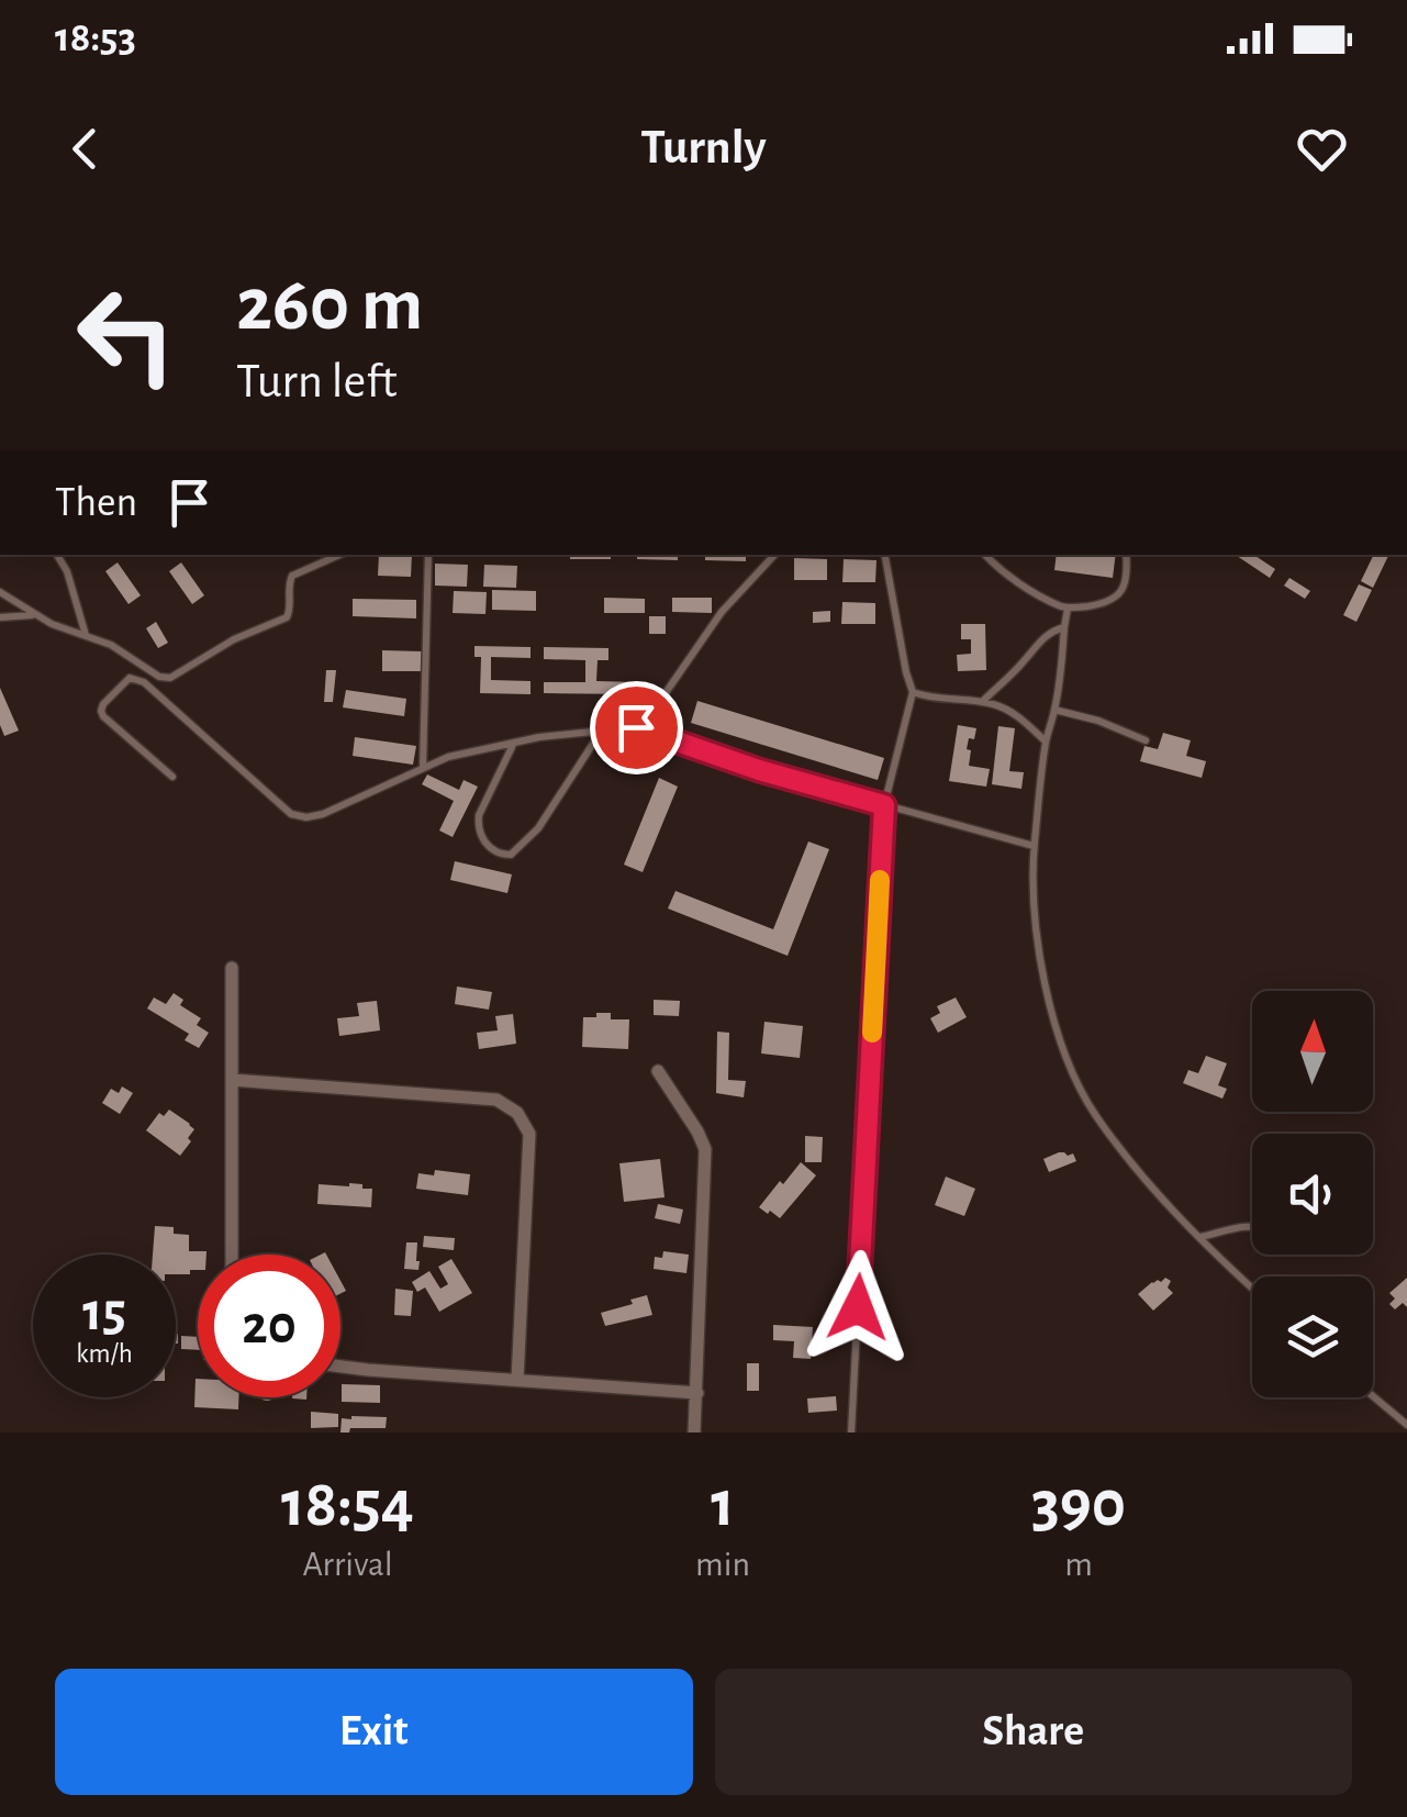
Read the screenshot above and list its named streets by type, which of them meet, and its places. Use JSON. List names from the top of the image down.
{
  "north": "top",
  "page": {
    "status": "18:53",
    "header": "Turnly",
    "turn": ["260 m", "Turn left"],
    "then": "Then",
    "speed": "15 km/h",
    "limit": "20",
    "eta": [
      "18:54",
      "Arrival",
      "1",
      "min",
      "390",
      "m"
    ],
    "buttons": ["Exit", "Share"]
  }
}
